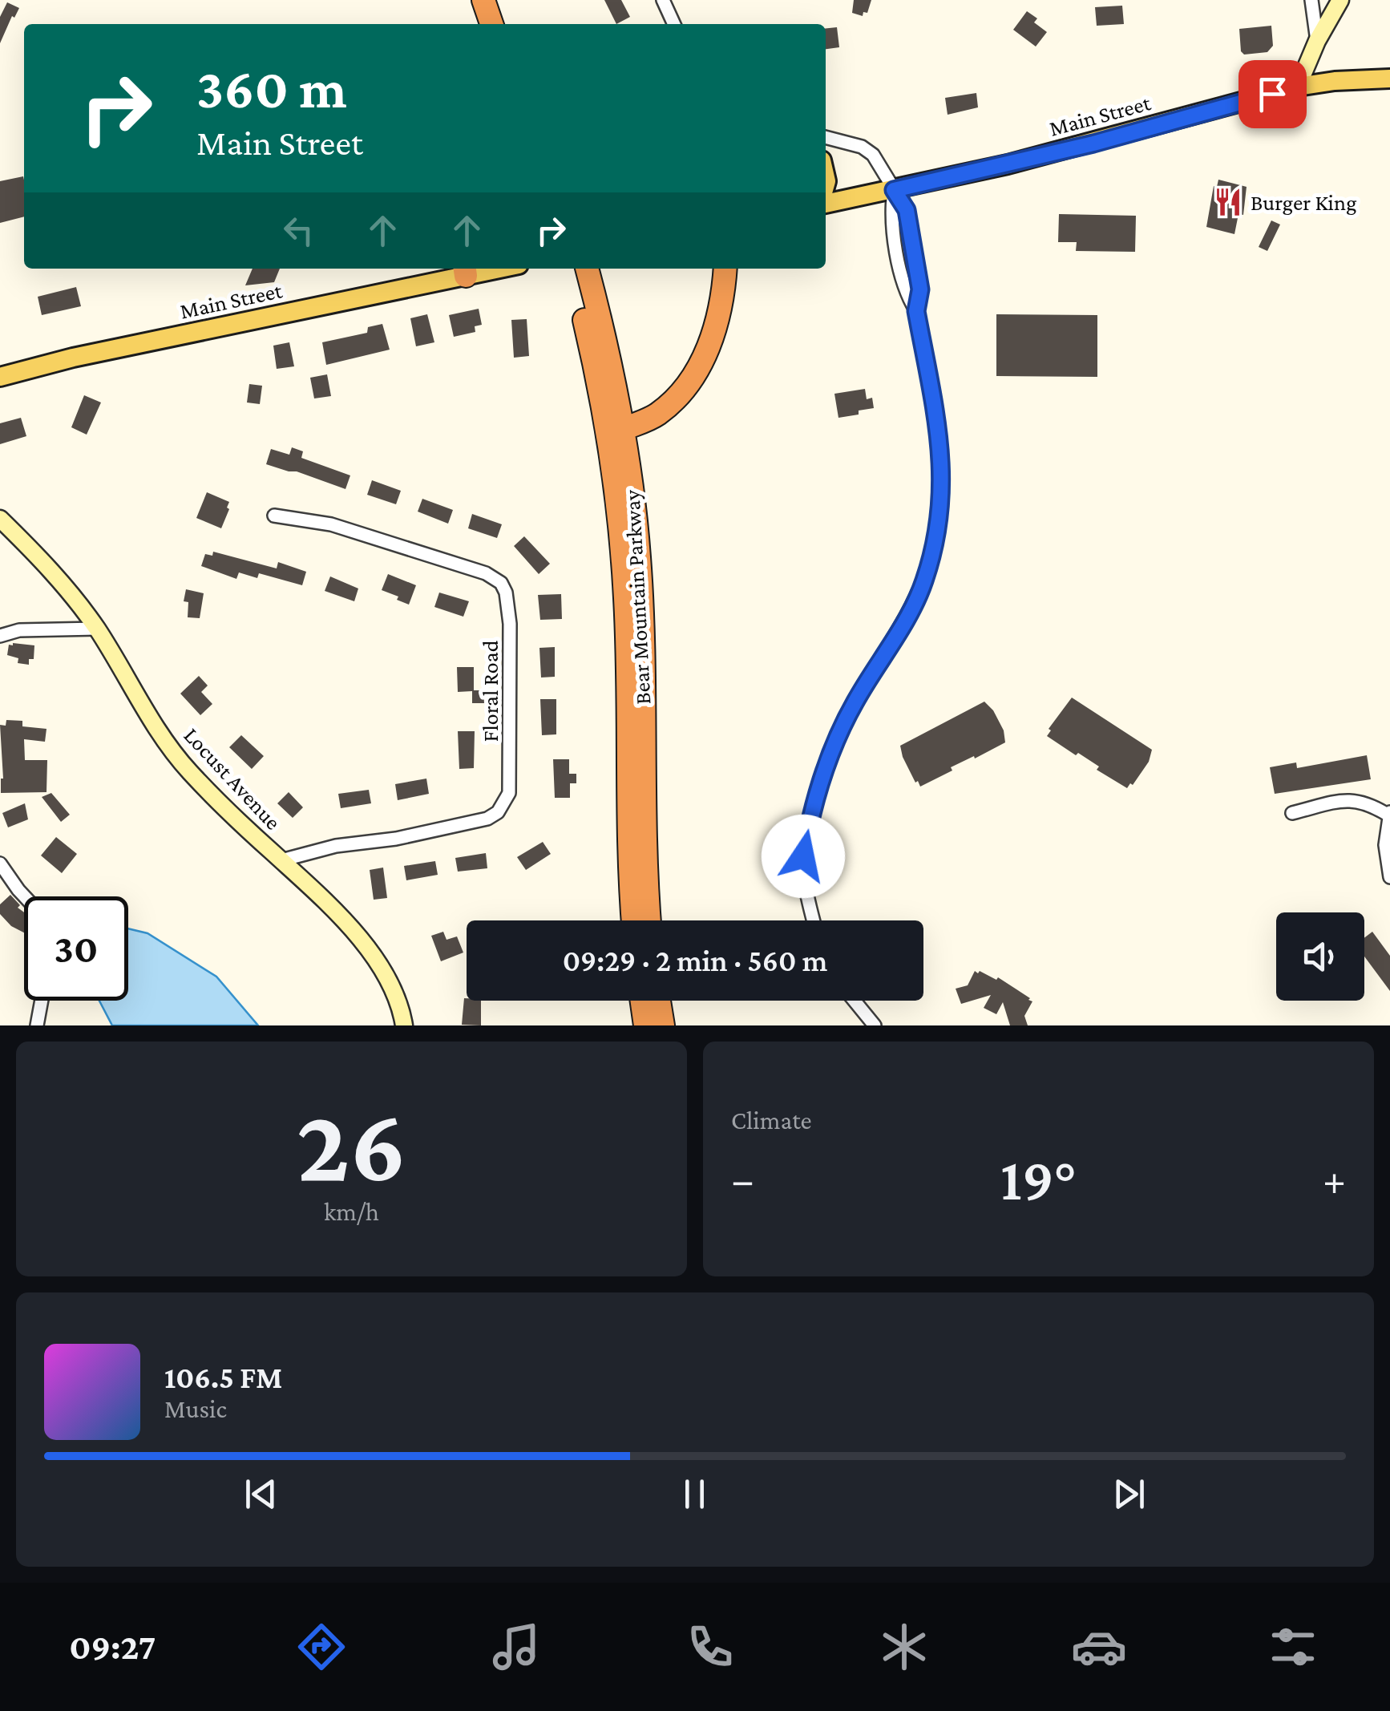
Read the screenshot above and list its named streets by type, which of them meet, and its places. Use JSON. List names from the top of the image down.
{
  "streets": {
    "highway": ["Bear Mountain Parkway"],
    "main road": ["Main Street"],
    "street": ["Floral Road", "Locust Avenue"]
  },
  "crossings": [
    ["Floral Road", "Locust Avenue"]
  ],
  "places": {
    "restaurant": ["Burger King"]
  },
  "page": {
    "turn": ["360 m", "Main Street"],
    "limit": "30",
    "trip": "09:29 · 2 min · 560 m",
    "tile": [
      ["26", "km/h"],
      "Climate"
    ],
    "heat": ["−", "19°", "+"],
    "song": ["106.5 FM", "Music"],
    "tabs": "09:27"
  }
}
